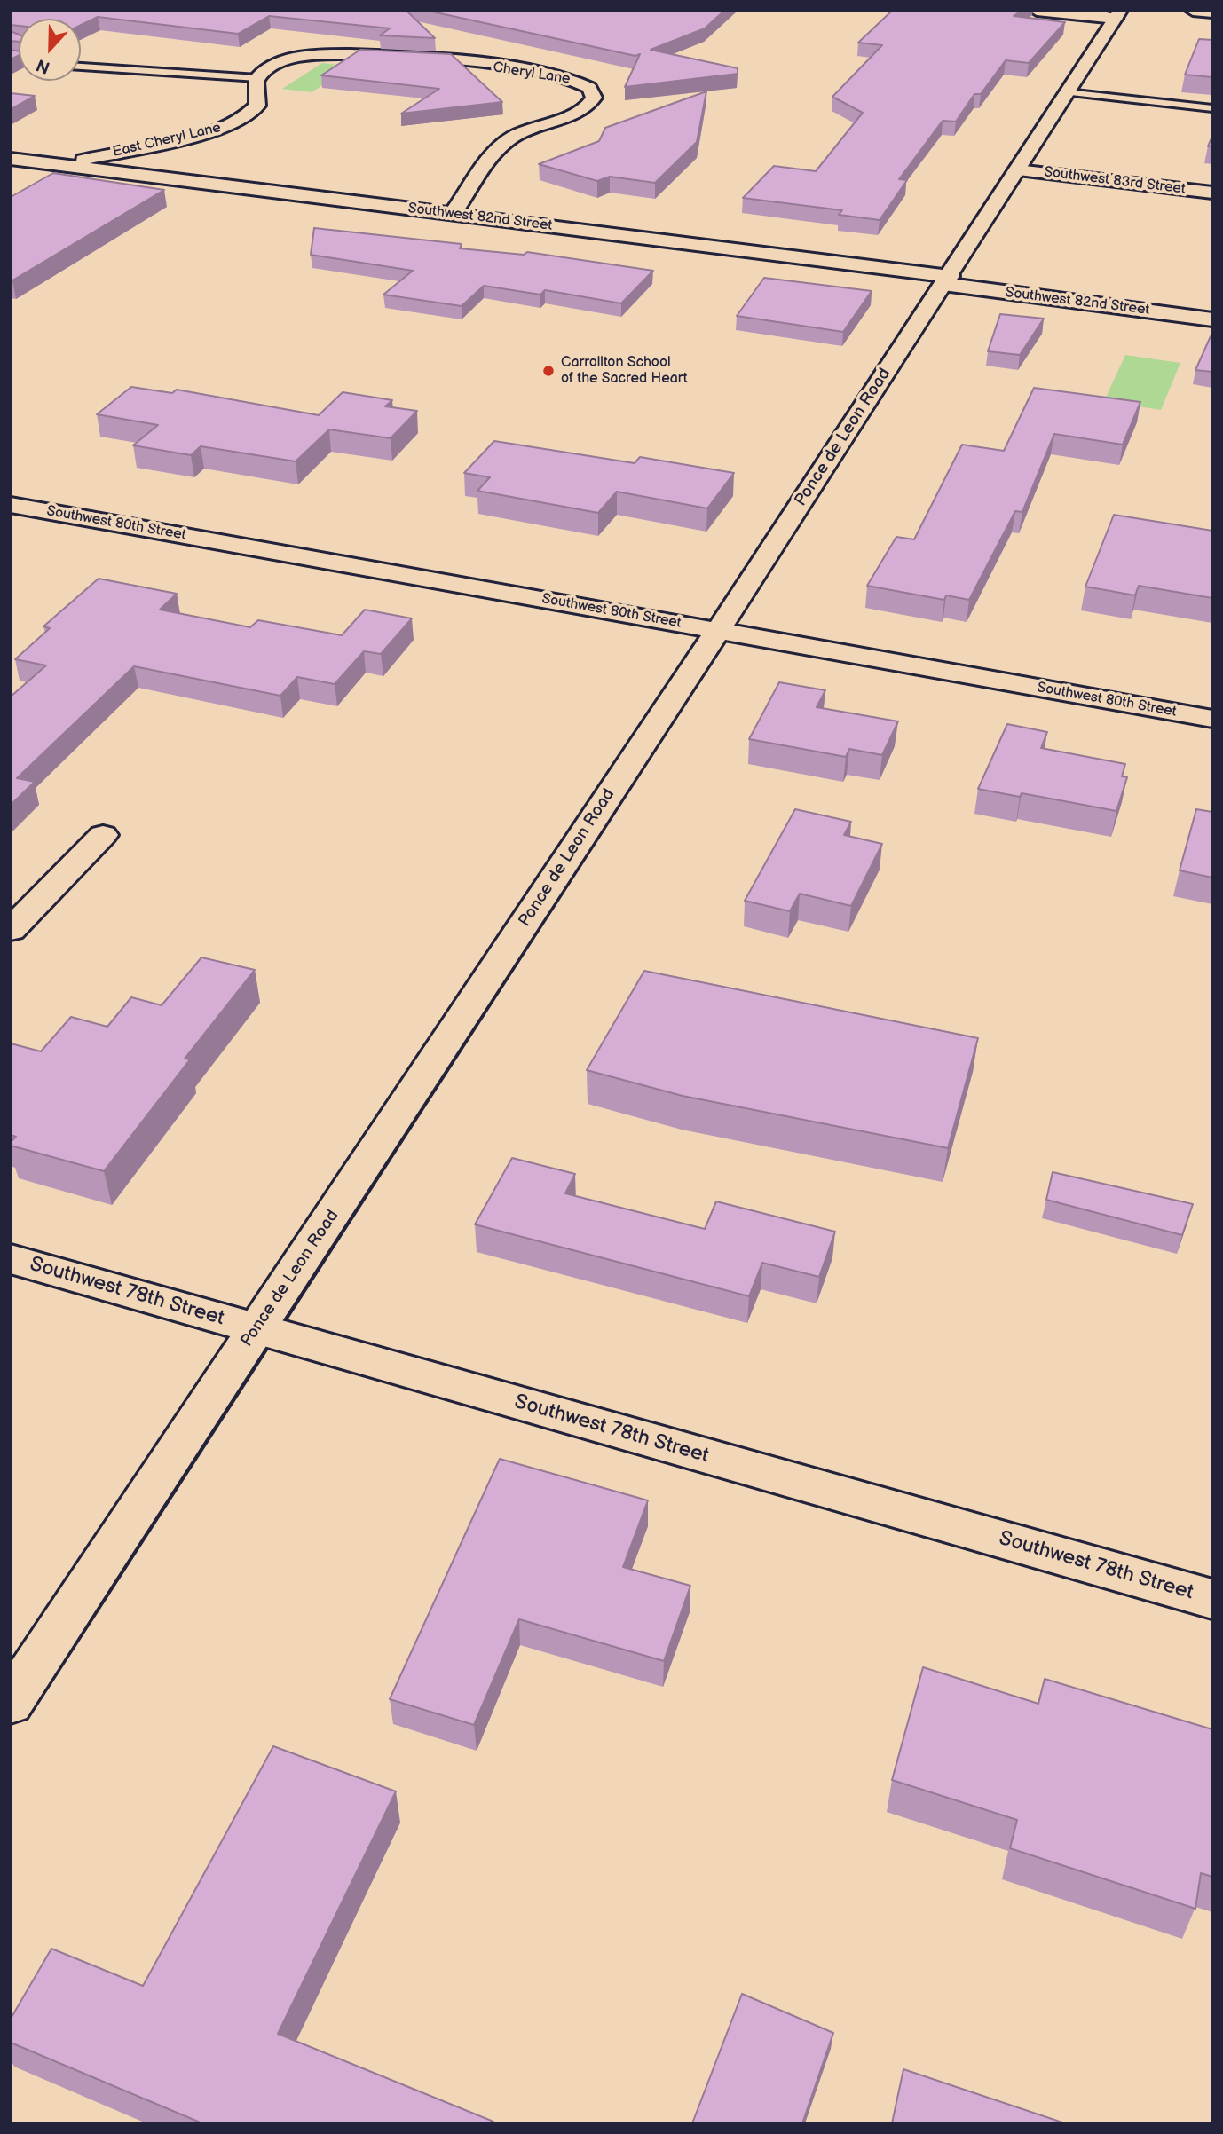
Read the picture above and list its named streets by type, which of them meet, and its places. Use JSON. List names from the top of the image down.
{
  "streets": {
    "street": [
      "Cheryl Lane",
      "East Cheryl Lane",
      "Southwest 83rd Street",
      "Southwest 82nd Street",
      "Ponce de Leon Road",
      "Southwest 80th Street",
      "Southwest 78th Street"
    ]
  },
  "crossings": [
    ["Cheryl Lane", "East Cheryl Lane"],
    ["Cheryl Lane", "Southwest 82nd Street"],
    ["East Cheryl Lane", "Southwest 82nd Street"],
    ["Southwest 83rd Street", "Ponce de Leon Road"],
    ["Southwest 82nd Street", "Ponce de Leon Road"],
    ["Ponce de Leon Road", "Southwest 80th Street"],
    ["Ponce de Leon Road", "Southwest 78th Street"]
  ],
  "places": ["Carrollton School of the Sacred Heart"],
  "north": "bottom"
}
